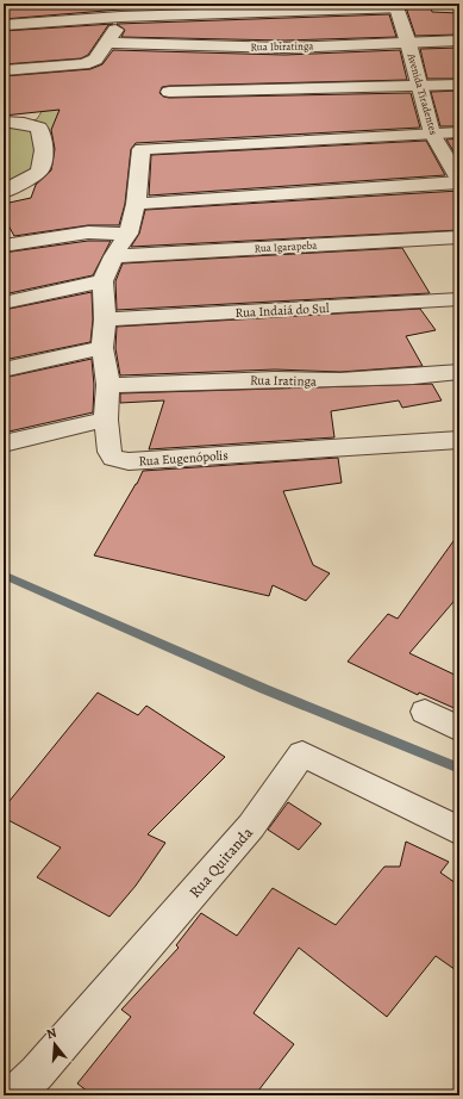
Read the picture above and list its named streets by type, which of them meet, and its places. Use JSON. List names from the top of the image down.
{
  "streets": {
    "street": [
      "Rua Ibiratinga",
      "Avenida Tiradentes",
      "Rua Igarapeba",
      "Rua Indaiá do Sul",
      "Rua Iratinga",
      "Rua Eugenópolis",
      "Rua Quitanda"
    ]
  },
  "crossings": [
    ["Rua Ibiratinga", "Avenida Tiradentes"],
    ["Avenida Tiradentes", "Rua Eugenópolis"],
    ["Rua Igarapeba", "Rua Eugenópolis"],
    ["Rua Indaiá do Sul", "Rua Eugenópolis"],
    ["Rua Iratinga", "Rua Eugenópolis"]
  ],
  "north": "top"
}
